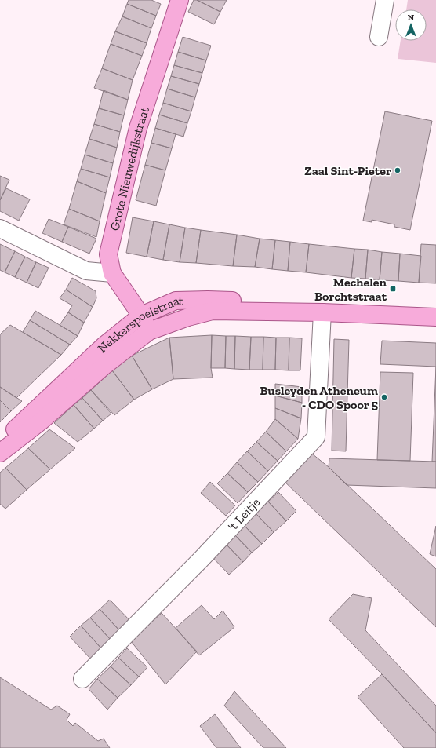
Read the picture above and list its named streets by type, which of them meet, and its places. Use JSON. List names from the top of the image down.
{
  "streets": {
    "main road": ["Grote Nieuwedijkstraat", "Nekkerspoelstraat"],
    "street": ["'t Leitje"]
  },
  "crossings": [
    ["Grote Nieuwedijkstraat", "Nekkerspoelstraat"],
    ["Nekkerspoelstraat", "'t Leitje"]
  ],
  "places": {
    "other": ["Zaal Sint-Pieter", "Busleyden Atheneum - CDO Spoor 5"],
    "transit": ["Mechelen Borchtstraat"]
  },
  "north": "top"
}
